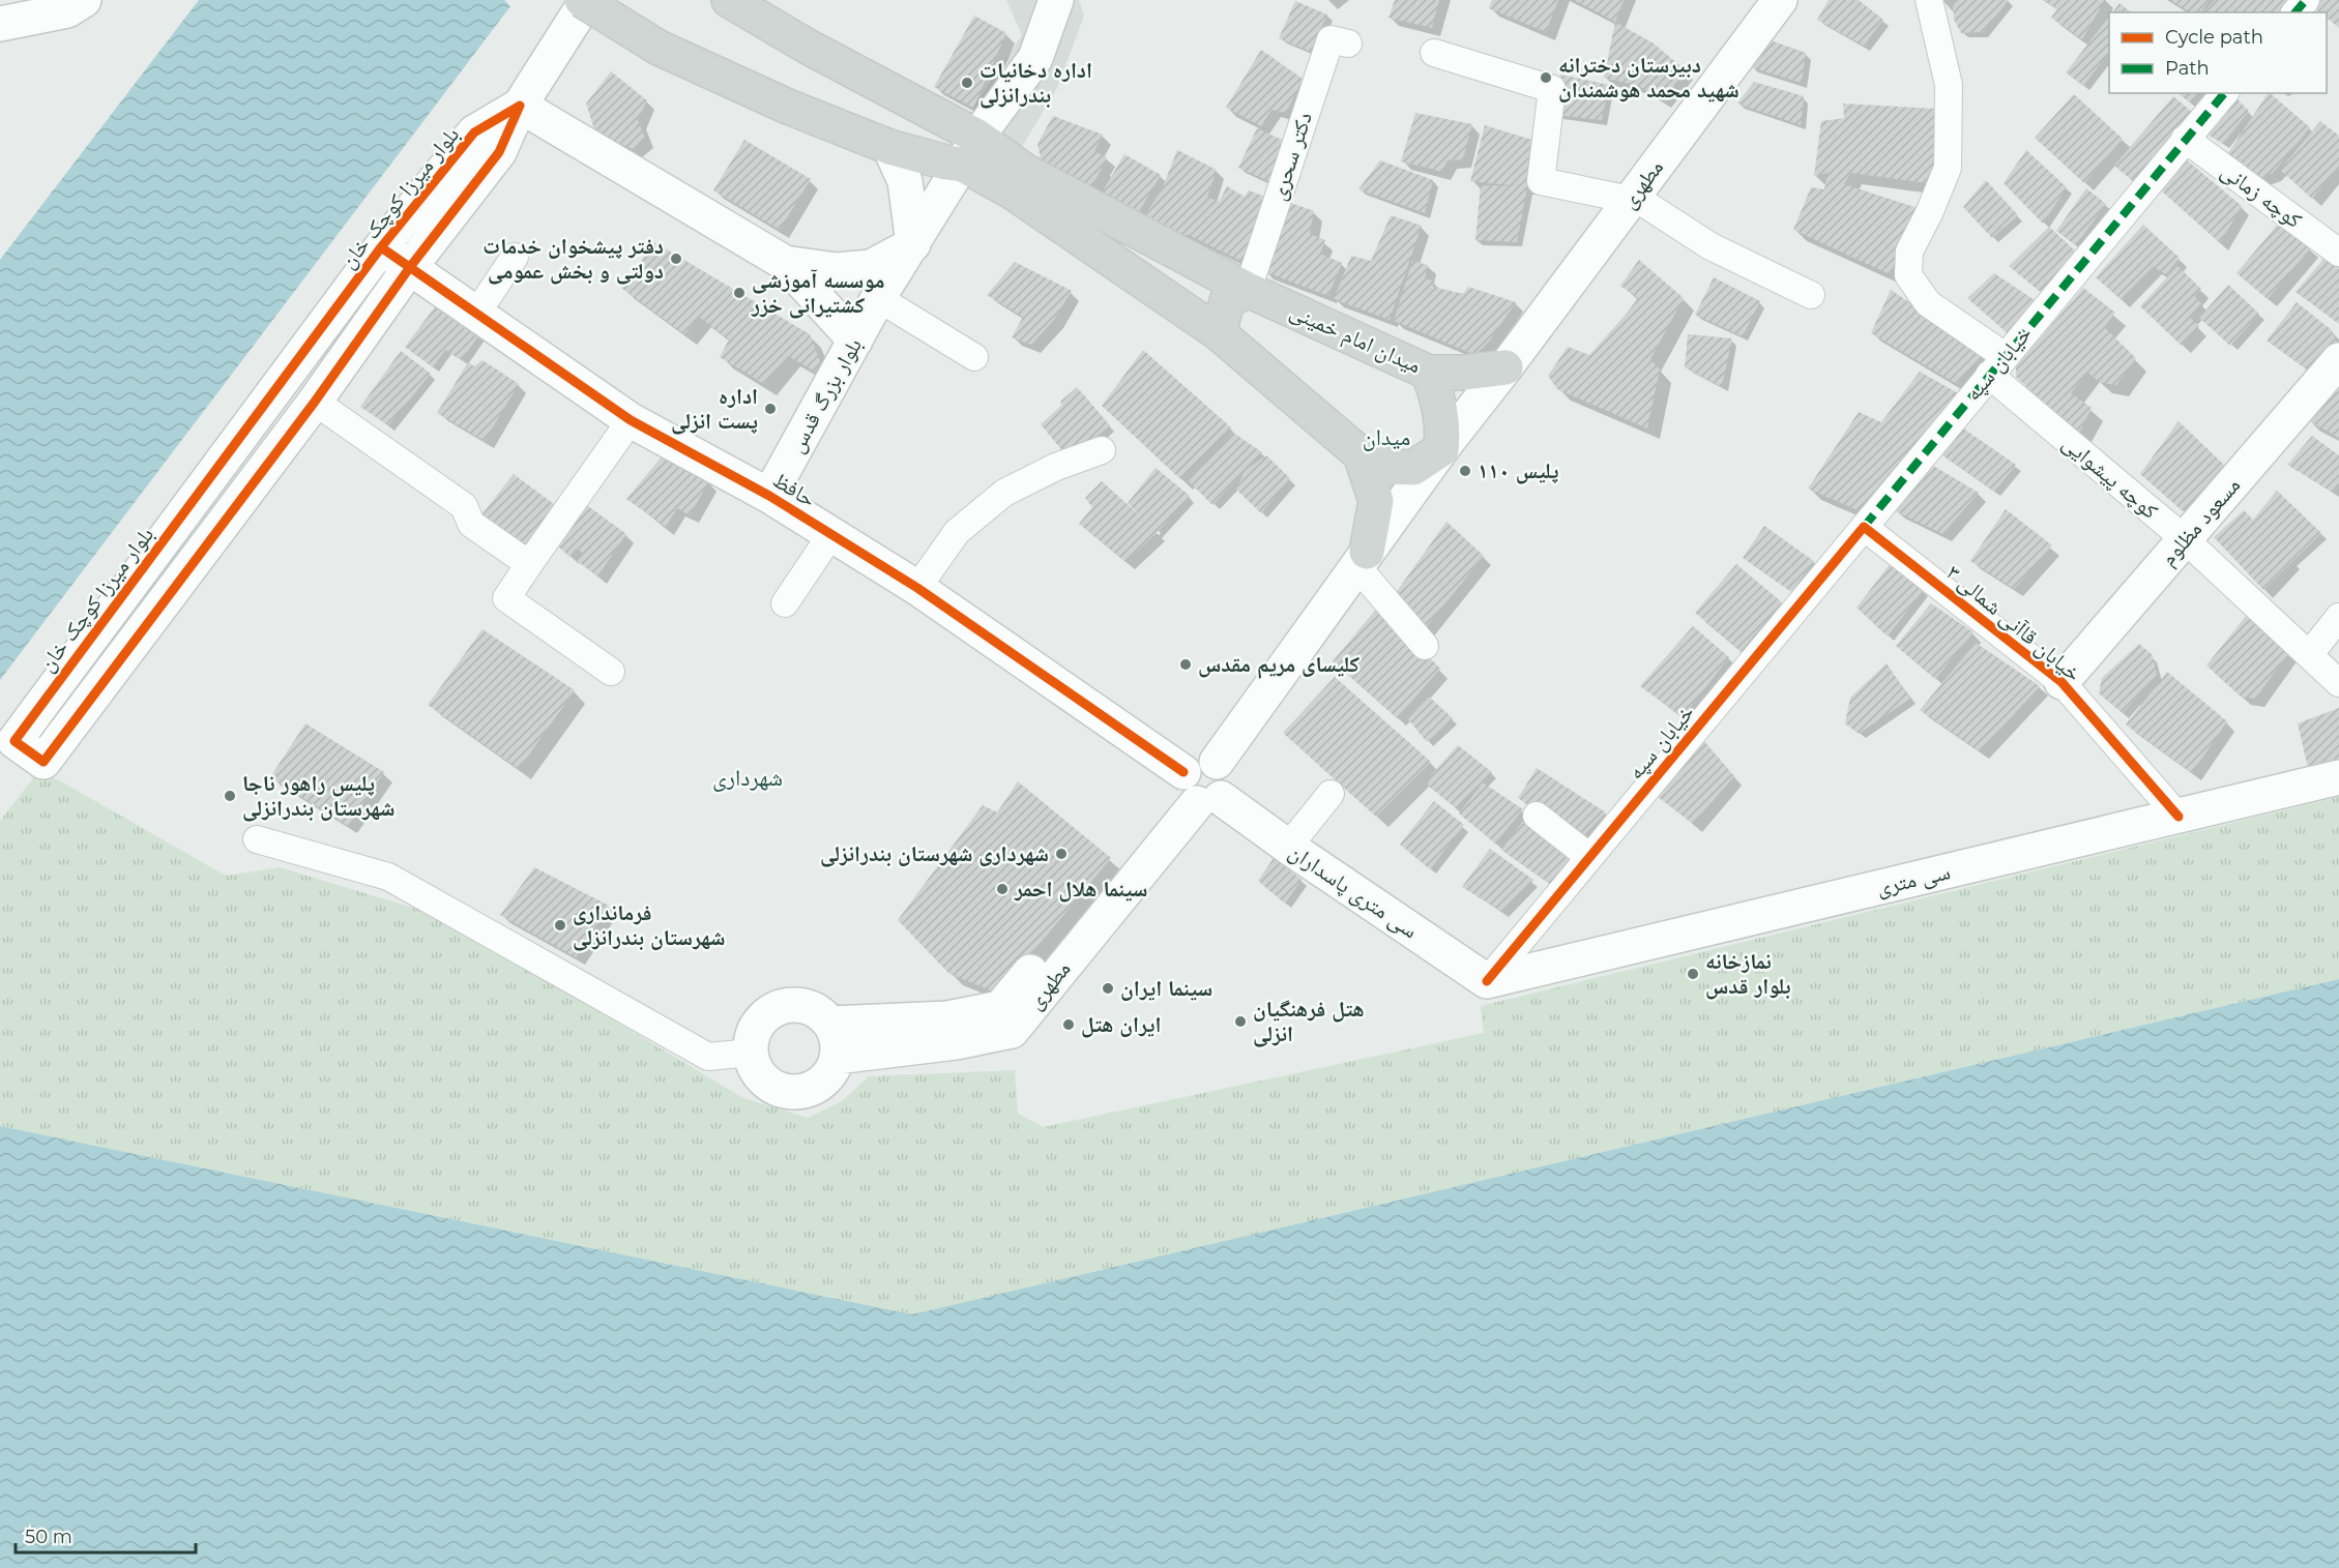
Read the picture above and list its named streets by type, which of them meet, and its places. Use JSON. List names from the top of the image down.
{
  "streets": {
    "main road": ["میدان امام خمینی"],
    "street": [
      "دکتر سحری",
      "مطهری",
      "کوچه زمانی",
      "بلوار میرزا کوچک خان",
      "خیابان سپه",
      "بلوار بزرگ قدس",
      "کوچه پیشوایی",
      "حافظ",
      "مسعود مظلوم",
      "خیابان قاآنی شمالی ۳",
      "سی متری",
      "سی متری پاسداران"
    ]
  },
  "crossings": [
    ["دکتر سحری", "میدان امام خمینی"],
    ["مطهری", "میدان امام خمینی"],
    ["مطهری", "حافظ"],
    ["مطهری", "سی متری پاسداران"],
    ["کوچه زمانی", "خیابان سپه"],
    ["بلوار میرزا کوچک خان", "حافظ"],
    ["میدان امام خمینی", "بلوار بزرگ قدس"],
    ["خیابان سپه", "کوچه پیشوایی"],
    ["خیابان سپه", "خیابان قاآنی شمالی ۳"],
    ["خیابان سپه", "سی متری"],
    ["خیابان سپه", "سی متری پاسداران"],
    ["بلوار بزرگ قدس", "حافظ"],
    ["کوچه پیشوایی", "مسعود مظلوم"],
    ["حافظ", "سی متری پاسداران"],
    ["مسعود مظلوم", "خیابان قاآنی شمالی ۳"],
    ["خیابان قاآنی شمالی ۳", "سی متری"],
    ["سی متری", "سی متری پاسداران"]
  ],
  "districts": ["میدان", "شهرداری"],
  "places": [
    "دبیرستان دخترانه شهید محمد هوشمندان",
    "اداره دخانیات بندرانزلی",
    "دفتر پیشخوان خدمات دولتی و بخش عمومی",
    "موسسه آموزشی کشتیرانی خزر",
    "اداره پست انزلی",
    "پلیس ۱۱۰",
    "کلیسای مریم مقدس",
    "پلیس راهور ناجا شهرستان بندرانزلی",
    "شهرداری شهرستان بندرانزلی",
    "سینما هلال احمر",
    "فرمانداری شهرستان بندرانزلی",
    "نمازخانه بلوار قدس",
    "سینما ایران",
    "هتل فرهنگیان انزلی",
    "ایران هتل"
  ],
  "legend": ["Cycle path", "Path"],
  "scale_bar": "50 m"
}
